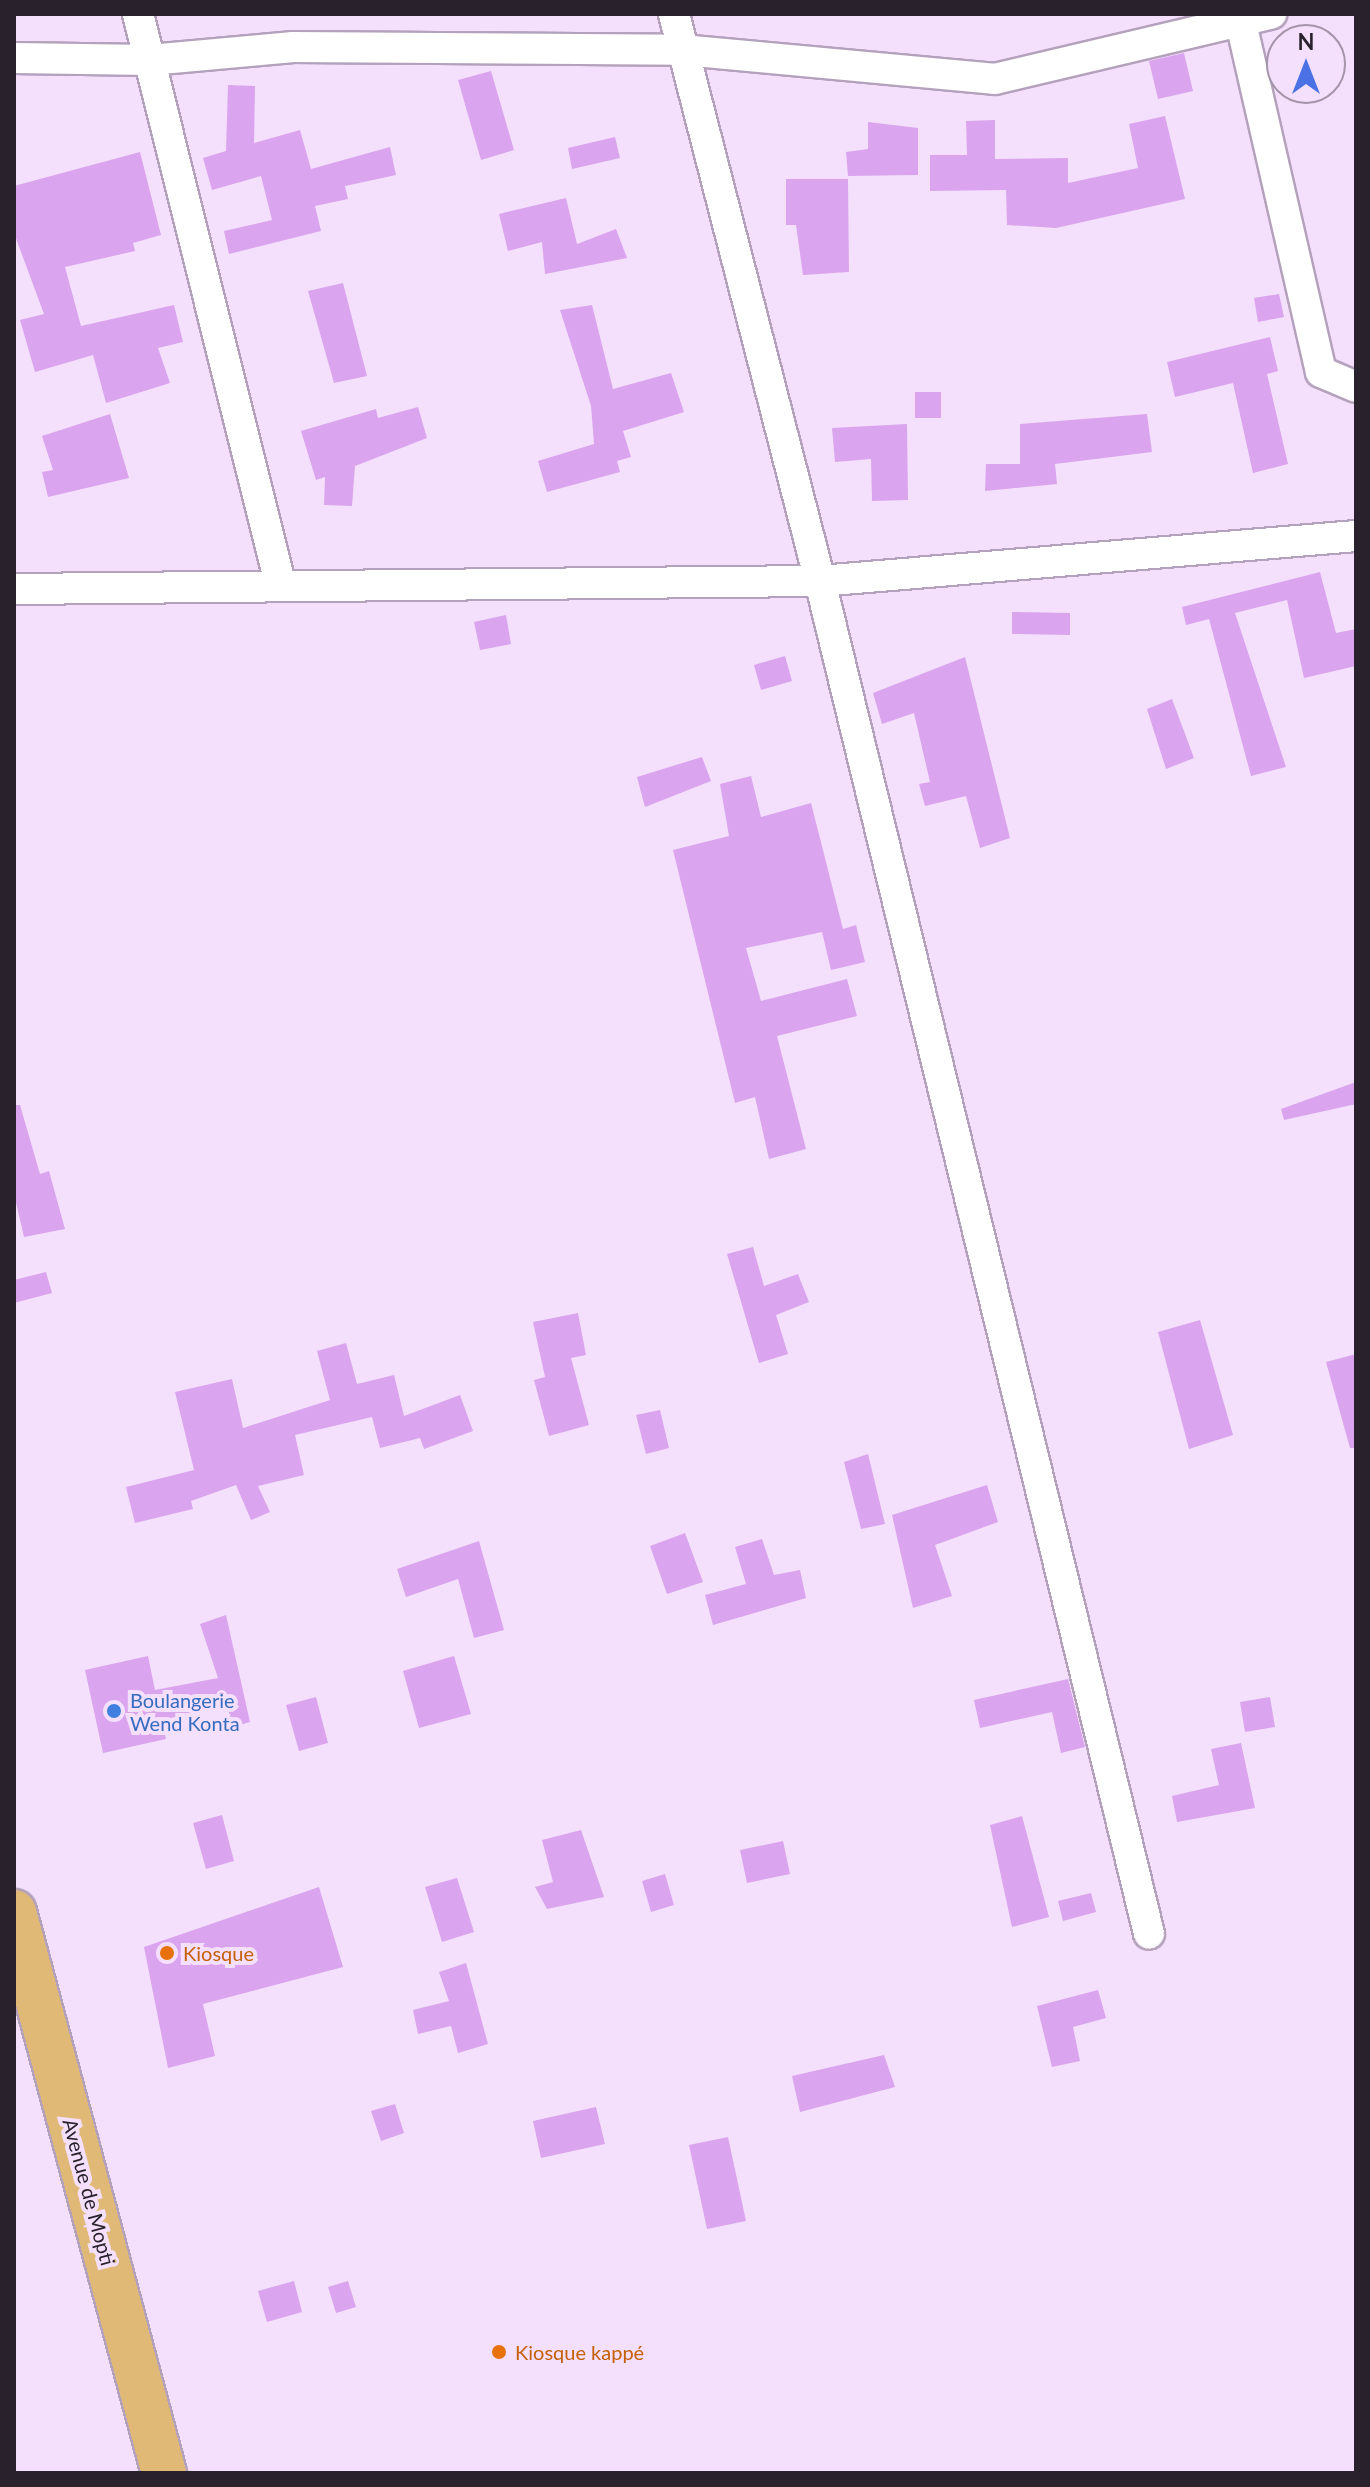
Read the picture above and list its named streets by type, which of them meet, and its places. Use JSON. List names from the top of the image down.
{
  "streets": {
    "main road": ["Avenue de Mopti"]
  },
  "places": ["Boulangerie Wend Konta", "Kiosque", "Kiosque kappé"],
  "north": "top"
}
